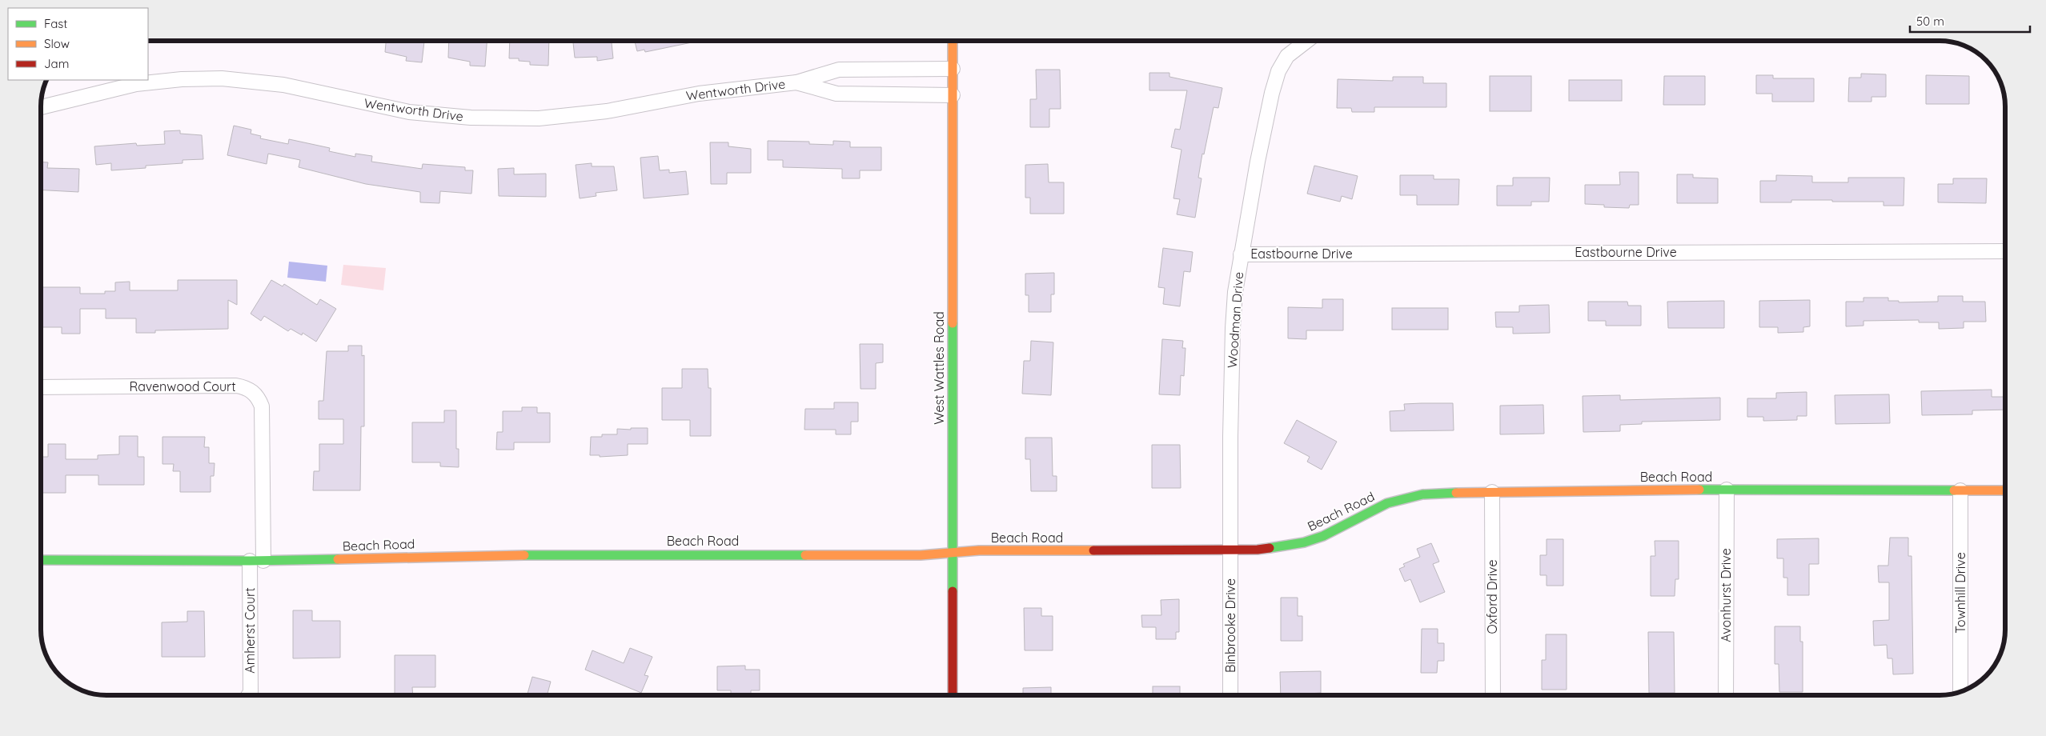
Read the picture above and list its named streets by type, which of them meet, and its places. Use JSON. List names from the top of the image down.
{
  "streets": {
    "street": [
      "Wentworth Drive",
      "Eastbourne Drive",
      "Woodman Drive",
      "West Wattles Road",
      "Ravenwood Court",
      "Beach Road",
      "Townhill Drive",
      "Avonhurst Drive",
      "Oxford Drive",
      "Binbrooke Drive",
      "Amherst Court"
    ]
  },
  "crossings": [
    ["Wentworth Drive", "West Wattles Road"],
    ["Eastbourne Drive", "Woodman Drive"],
    ["Woodman Drive", "Beach Road"],
    ["Woodman Drive", "Binbrooke Drive"],
    ["West Wattles Road", "Beach Road"],
    ["Ravenwood Court", "Beach Road"],
    ["Ravenwood Court", "Amherst Court"],
    ["Beach Road", "Townhill Drive"],
    ["Beach Road", "Avonhurst Drive"],
    ["Beach Road", "Oxford Drive"],
    ["Beach Road", "Binbrooke Drive"],
    ["Beach Road", "Amherst Court"]
  ],
  "legend": ["Fast", "Slow", "Jam"],
  "scale_bar": "50 m"
}
